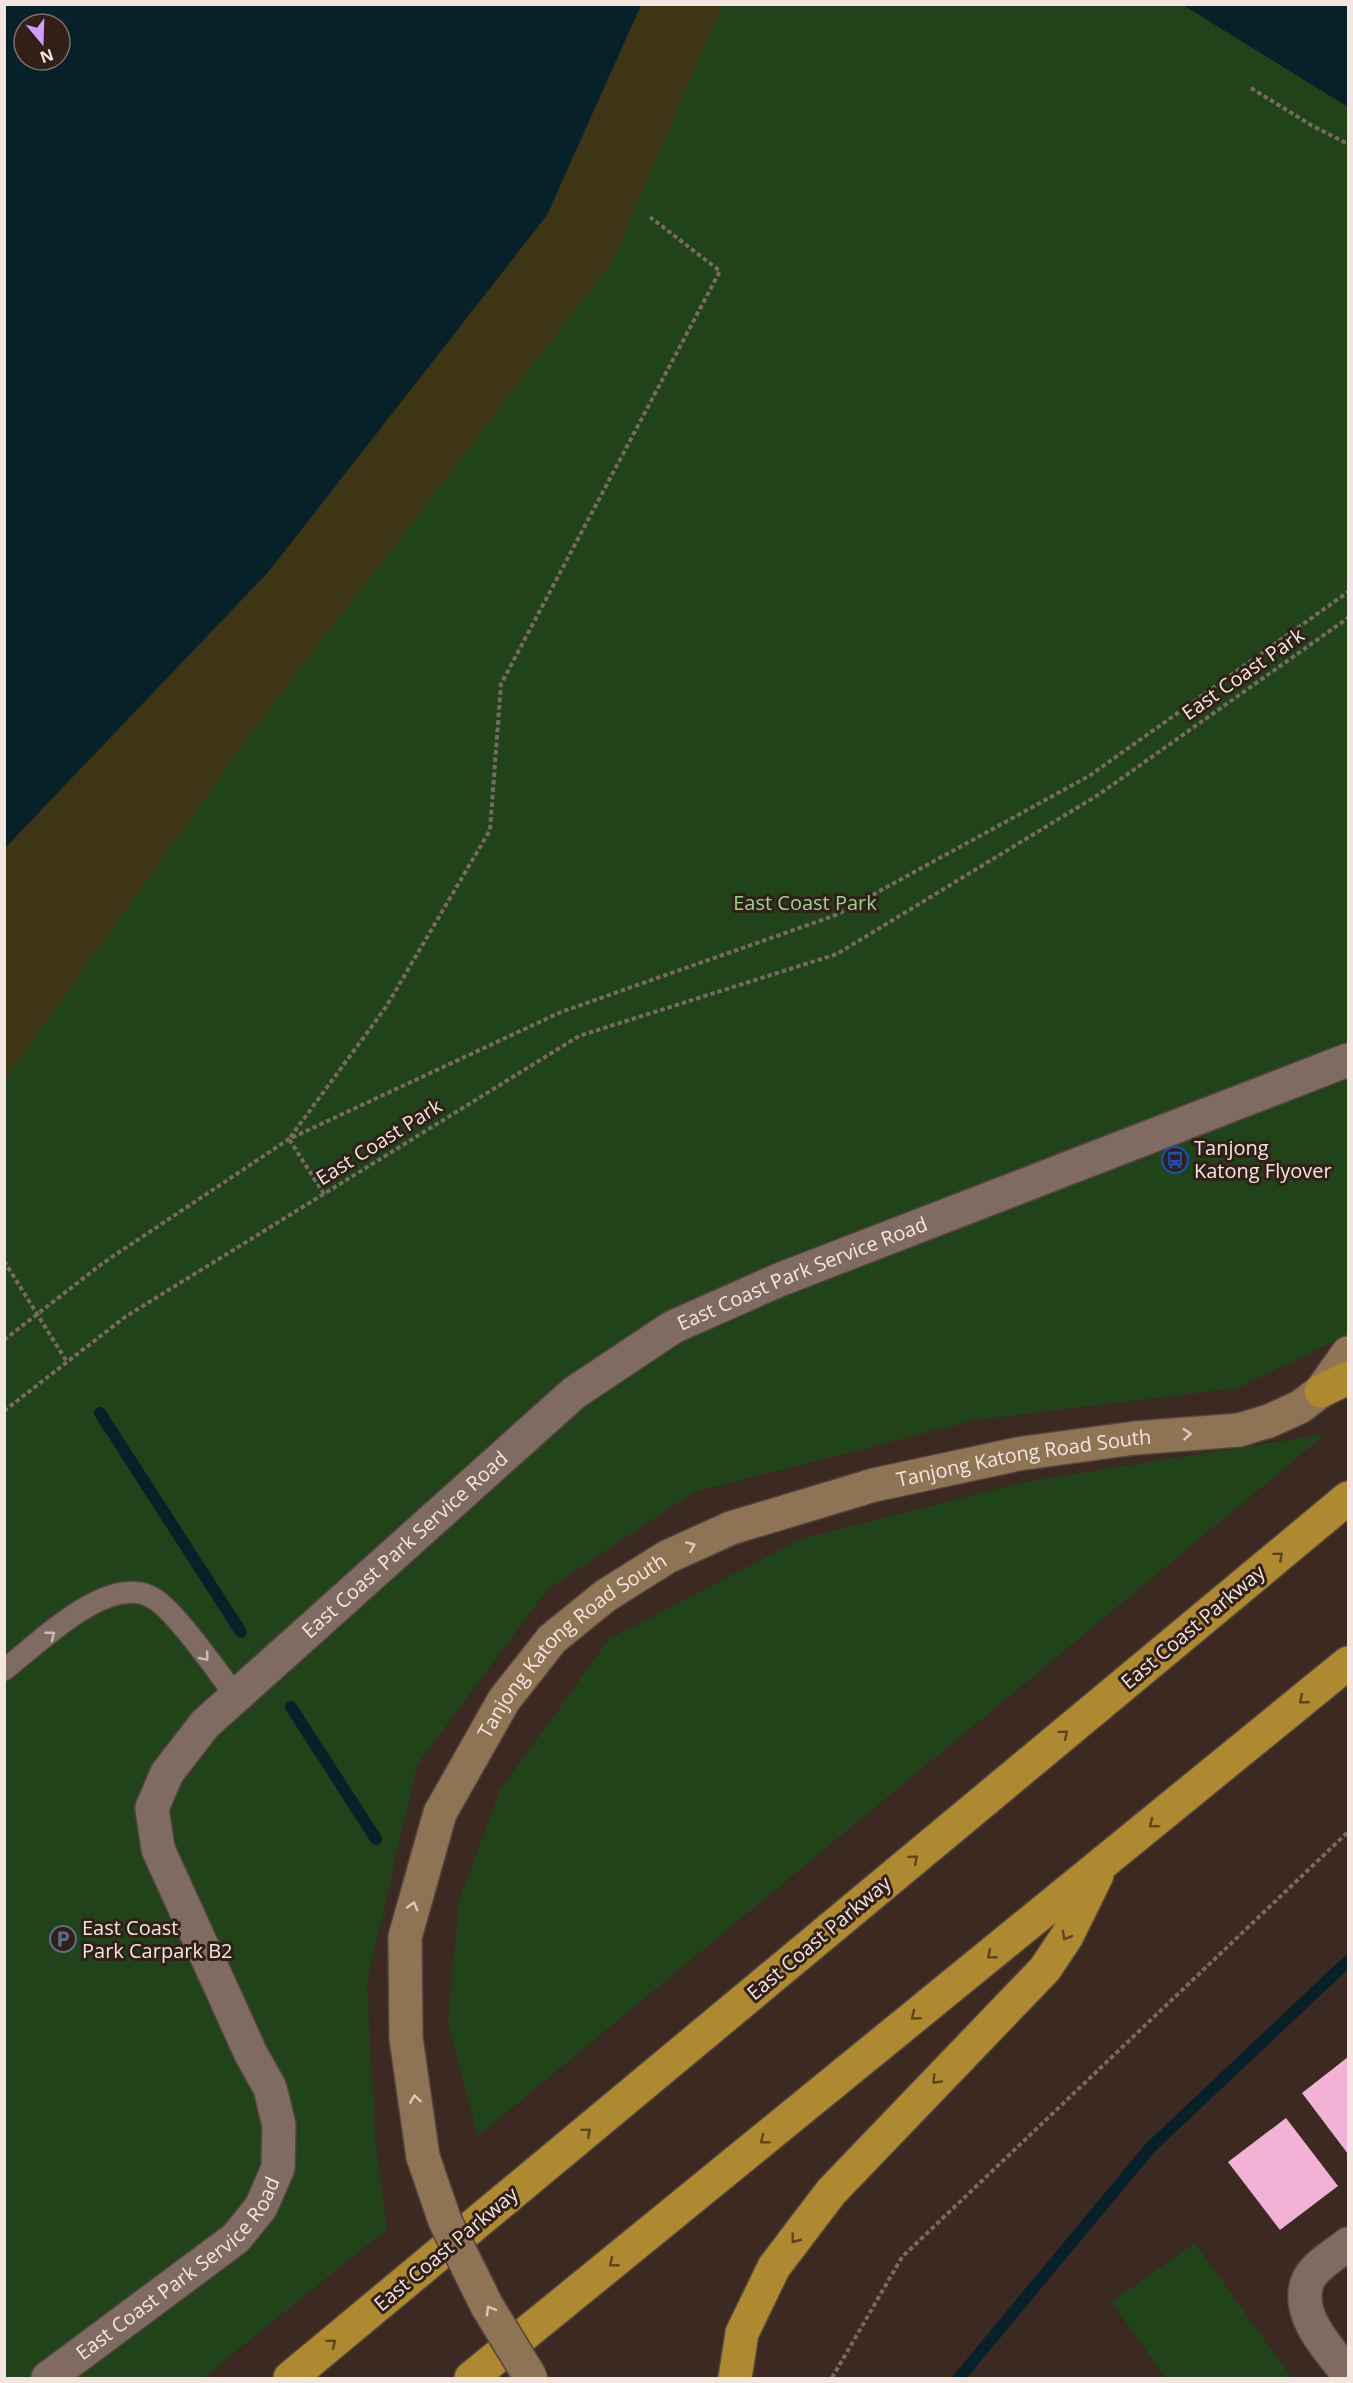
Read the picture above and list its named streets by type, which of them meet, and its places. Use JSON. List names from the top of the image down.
{
  "streets": {
    "highway": ["East Coast Parkway"],
    "main road": ["Tanjong Katong Road South"],
    "street": ["East Coast Park Service Road"],
    "path": ["East Coast Park"]
  },
  "parks": ["East Coast Park"],
  "places": {
    "bus stop": ["Tanjong Katong Flyover"],
    "parking": ["East Coast Park Carpark B2"]
  },
  "north": "bottom"
}
